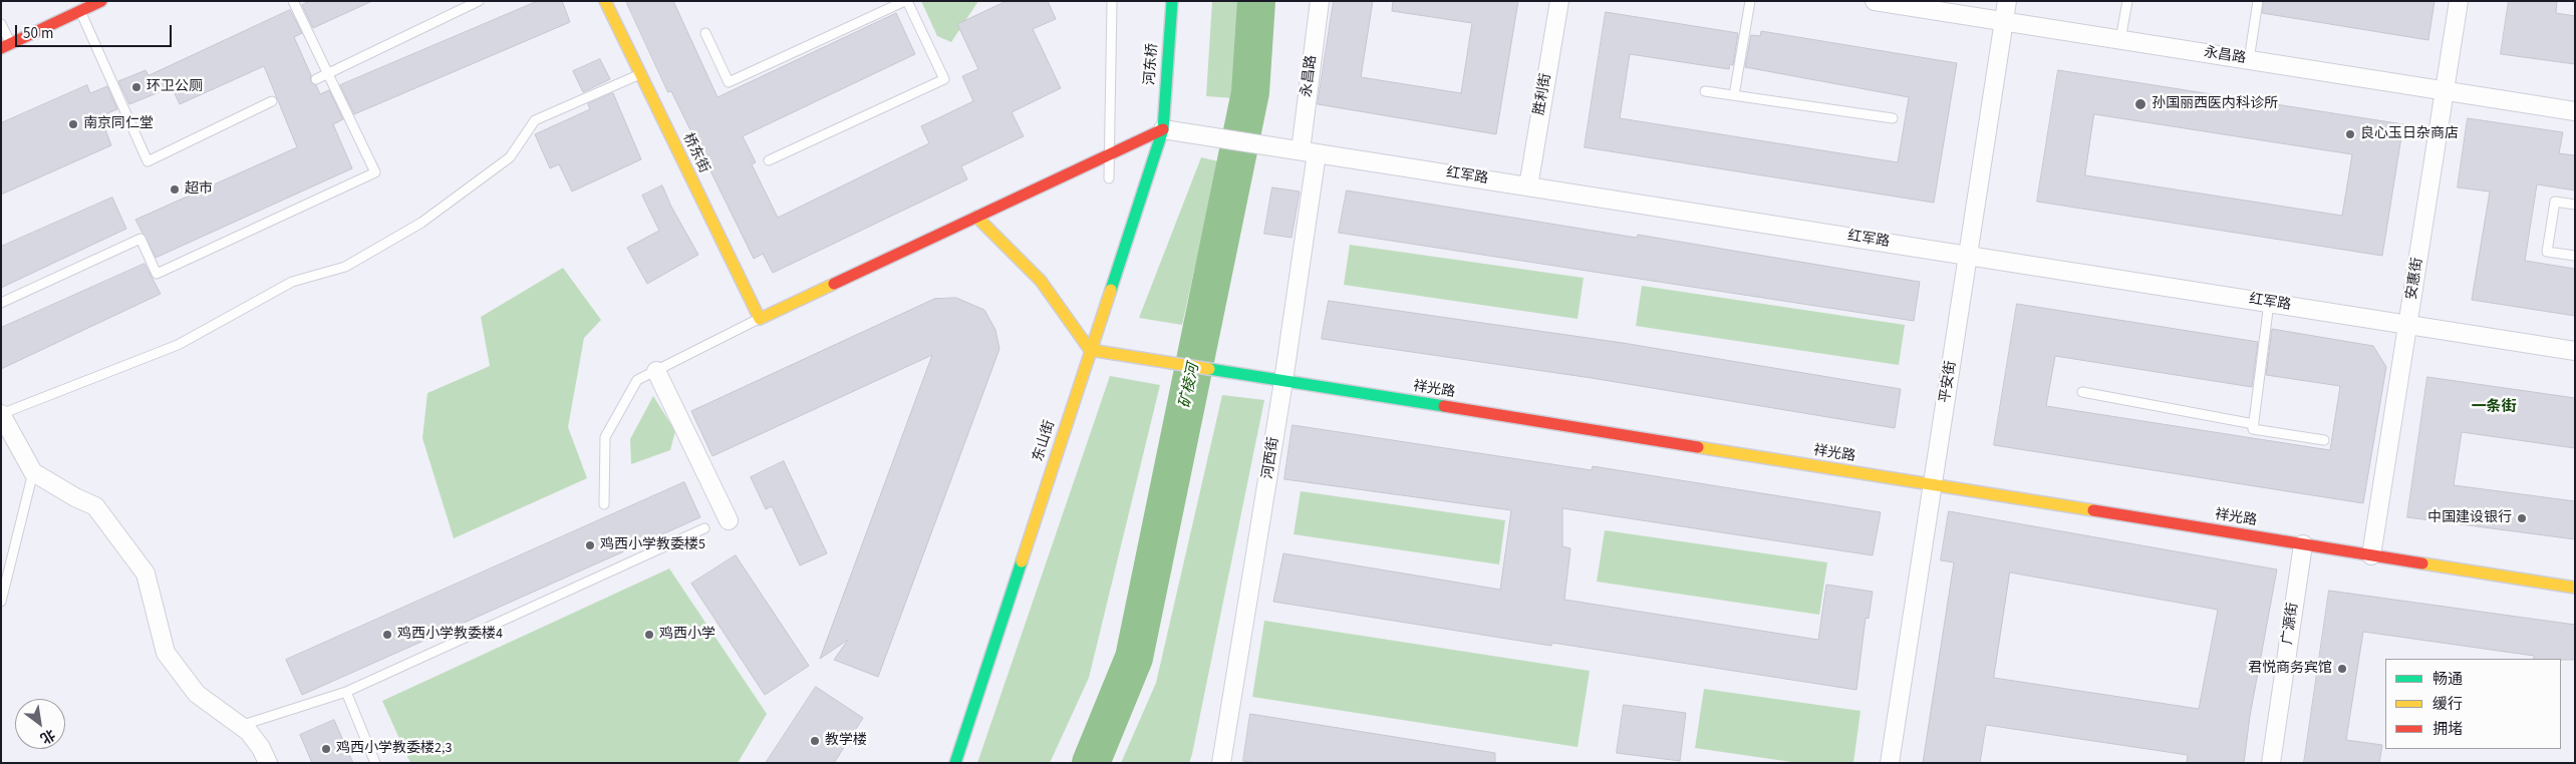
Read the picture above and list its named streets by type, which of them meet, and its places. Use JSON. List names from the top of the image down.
{
  "streets": {
    "street": [
      "永昌路",
      "河东桥",
      "胜利街",
      "桥东街",
      "红军路",
      "安惠街",
      "平安街",
      "祥光路",
      "东山街",
      "河西街",
      "广源街"
    ]
  },
  "crossings": [
    ["永昌路", "红军路"],
    ["永昌路", "安惠街"],
    ["永昌路", "平安街"],
    ["永昌路", "河西街"],
    ["河东桥", "红军路"],
    ["河东桥", "东山街"],
    ["胜利街", "红军路"],
    ["红军路", "安惠街"],
    ["红军路", "平安街"],
    ["红军路", "东山街"],
    ["红军路", "河西街"],
    ["安惠街", "祥光路"],
    ["平安街", "祥光路"],
    ["祥光路", "东山街"],
    ["祥光路", "河西街"],
    ["祥光路", "广源街"]
  ],
  "districts": ["一条街"],
  "water": ["矿棱河"],
  "places": [
    "环卫公厕",
    "孙国丽西医内科诊所",
    "南京同仁堂",
    "良心玉日杂商店",
    "超市",
    "中国建设银行",
    "鸡西小学教委楼5",
    "鸡西小学教委楼4",
    "鸡西小学",
    "君悦商务宾馆",
    "教学楼",
    "鸡西小学教委楼2,3"
  ],
  "legend": ["畅通", "缓行", "拥堵"],
  "scale_bar": "50 m",
  "north": "bottom right"
}
